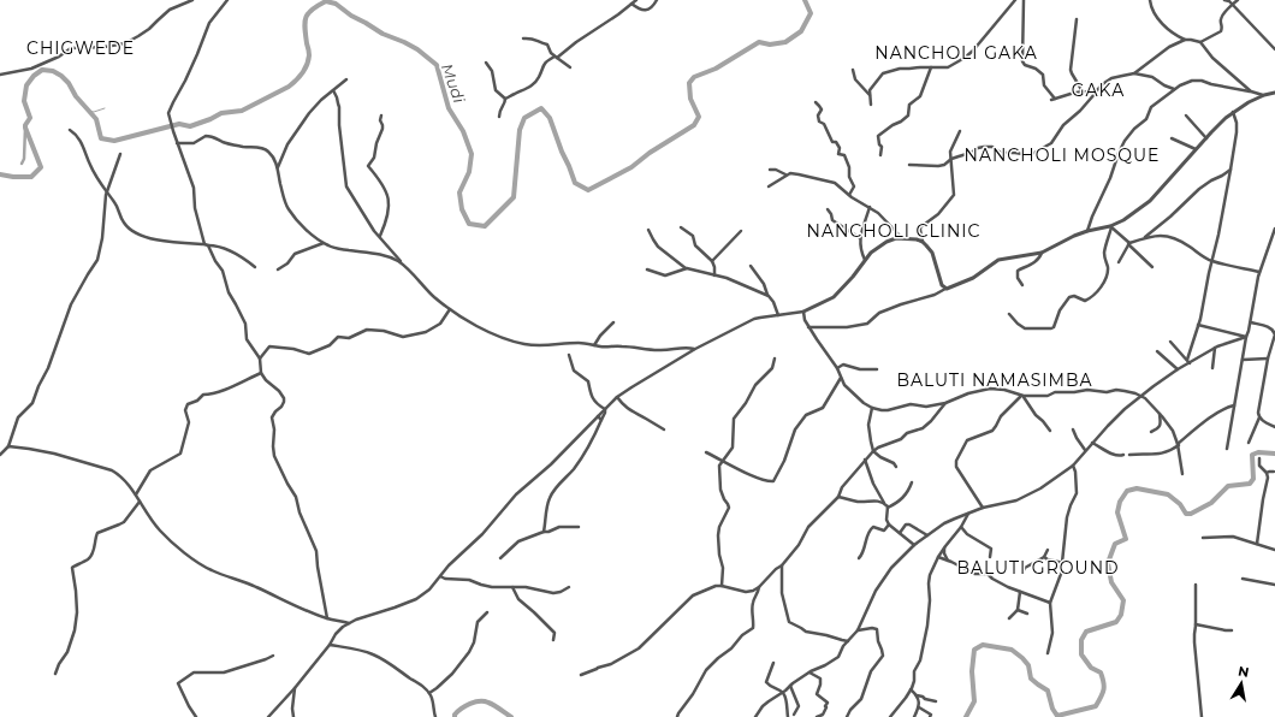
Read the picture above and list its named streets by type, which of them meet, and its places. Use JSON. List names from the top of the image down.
{
  "districts": [
    "CHIGWEDE",
    "NANCHOLI GAKA",
    "GAKA",
    "NANCHOLI MOSQUE",
    "NANCHOLI CLINIC",
    "BALUTI NAMASIMBA",
    "BALUTI GROUND"
  ],
  "water": ["Mudi"],
  "north": "top"
}
